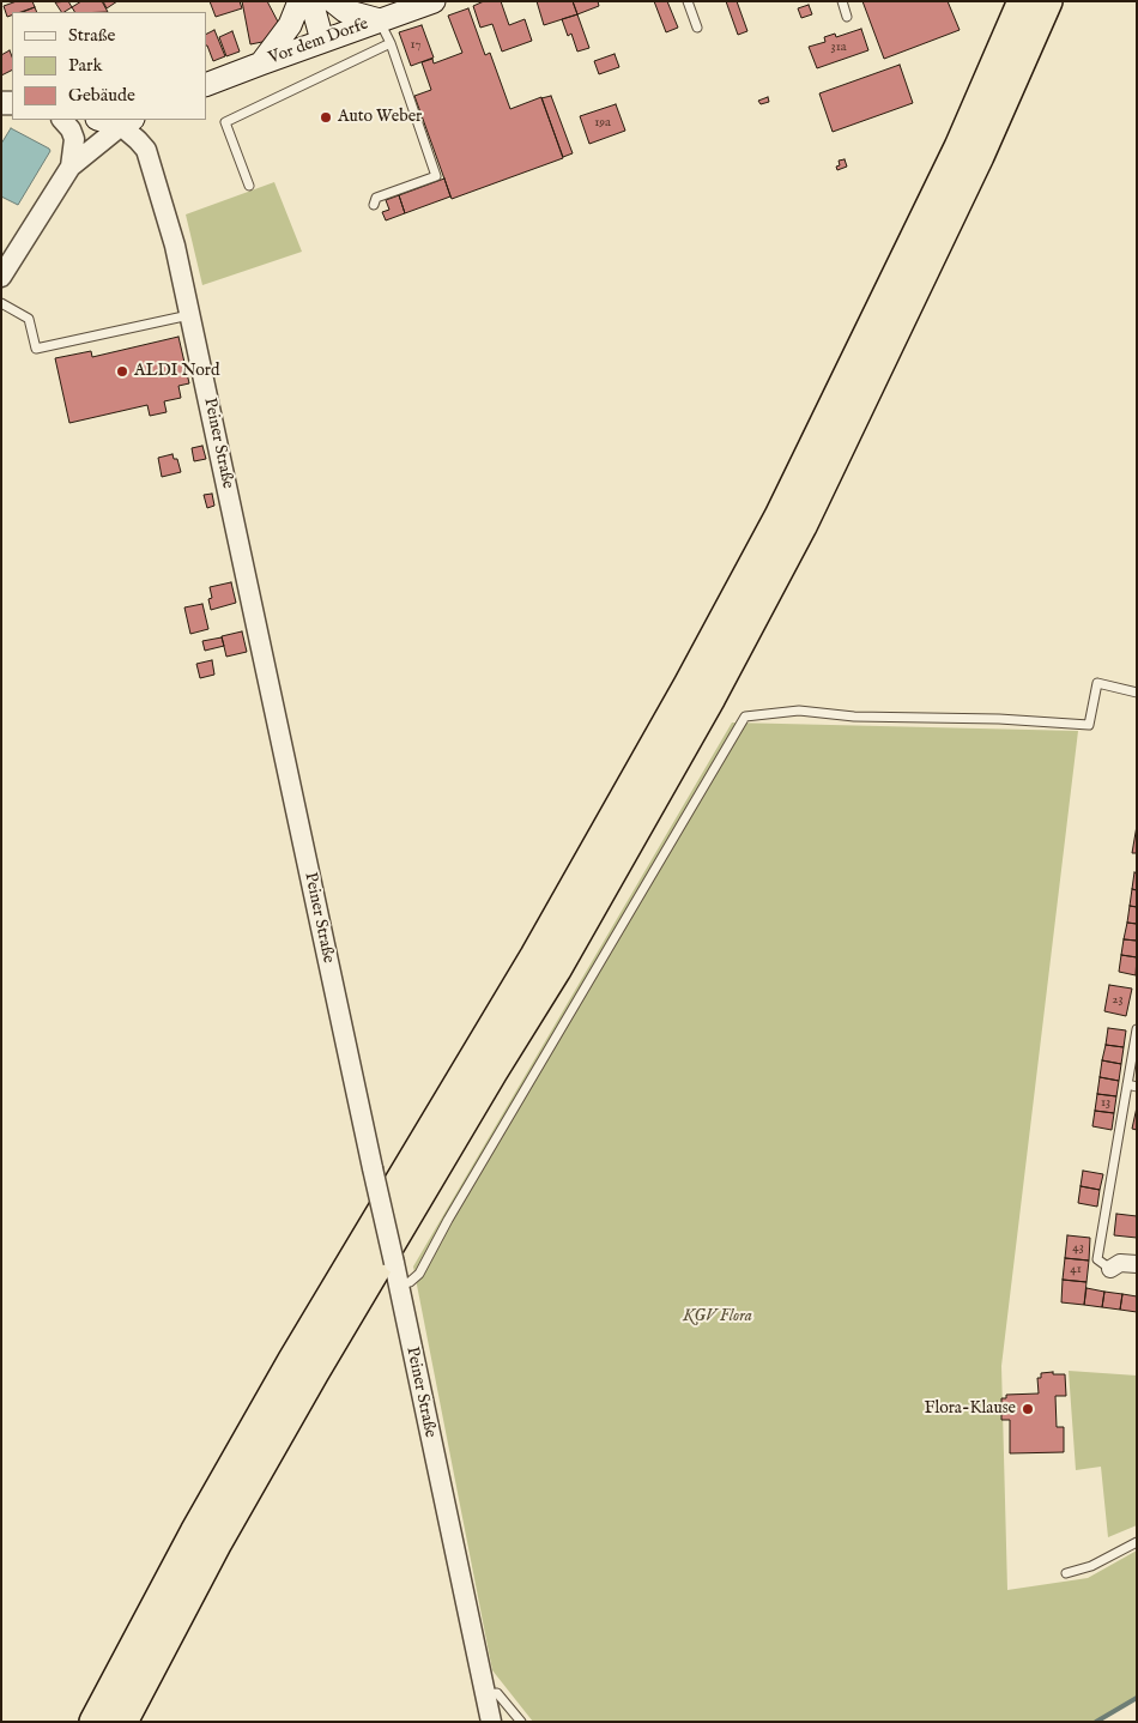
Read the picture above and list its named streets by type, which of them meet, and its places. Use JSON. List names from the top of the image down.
{
  "streets": {
    "main road": ["Vor dem Dorfe"],
    "street": ["Peiner Straße"]
  },
  "parks": ["KGV Flora"],
  "places": ["Auto Weber", "ALDI Nord", "Flora-Klause"],
  "house_numbers": [
    "17",
    "31a",
    "19a",
    "23",
    "13",
    "43",
    "41"
  ],
  "legend": ["Straße", "Park", "Gebäude"]
}
